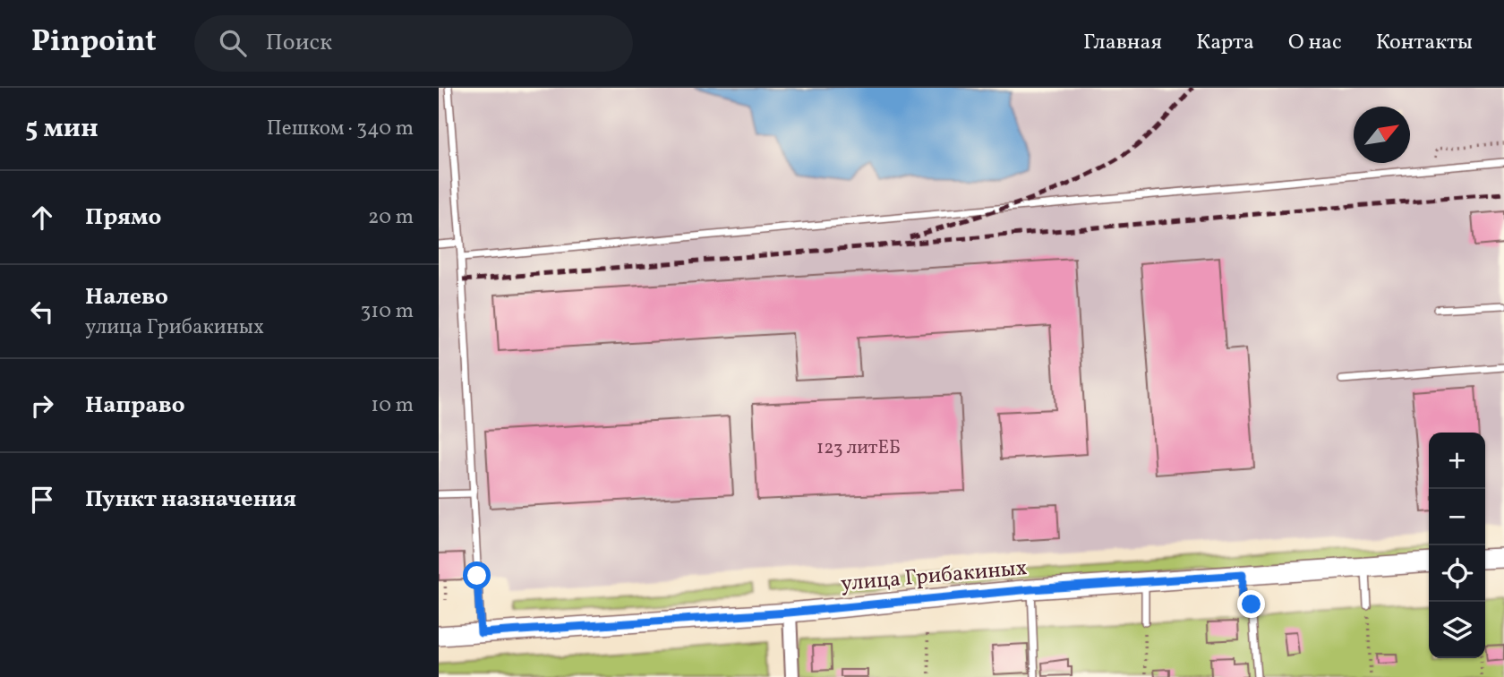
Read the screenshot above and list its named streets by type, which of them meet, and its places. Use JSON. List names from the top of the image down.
{
  "streets": {
    "street": ["улица Грибакиных"]
  },
  "house_numbers": ["123 литЕБ"],
  "north": "top right",
  "page": {
    "header": "Pinpoint",
    "search": "Поиск",
    "nav": [
      "Главная",
      "Карта",
      "О нас",
      "Контакты"
    ],
    "heading": ["5 мин", "Пешком · 340 m"],
    "list": [
      ["Прямо", "20 m"],
      ["Налево", "улица Грибакиных", "310 m"],
      ["Направо", "10 m"],
      "Пункт назначения"
    ],
    "map_buttons": ["+", "−"]
  }
}
